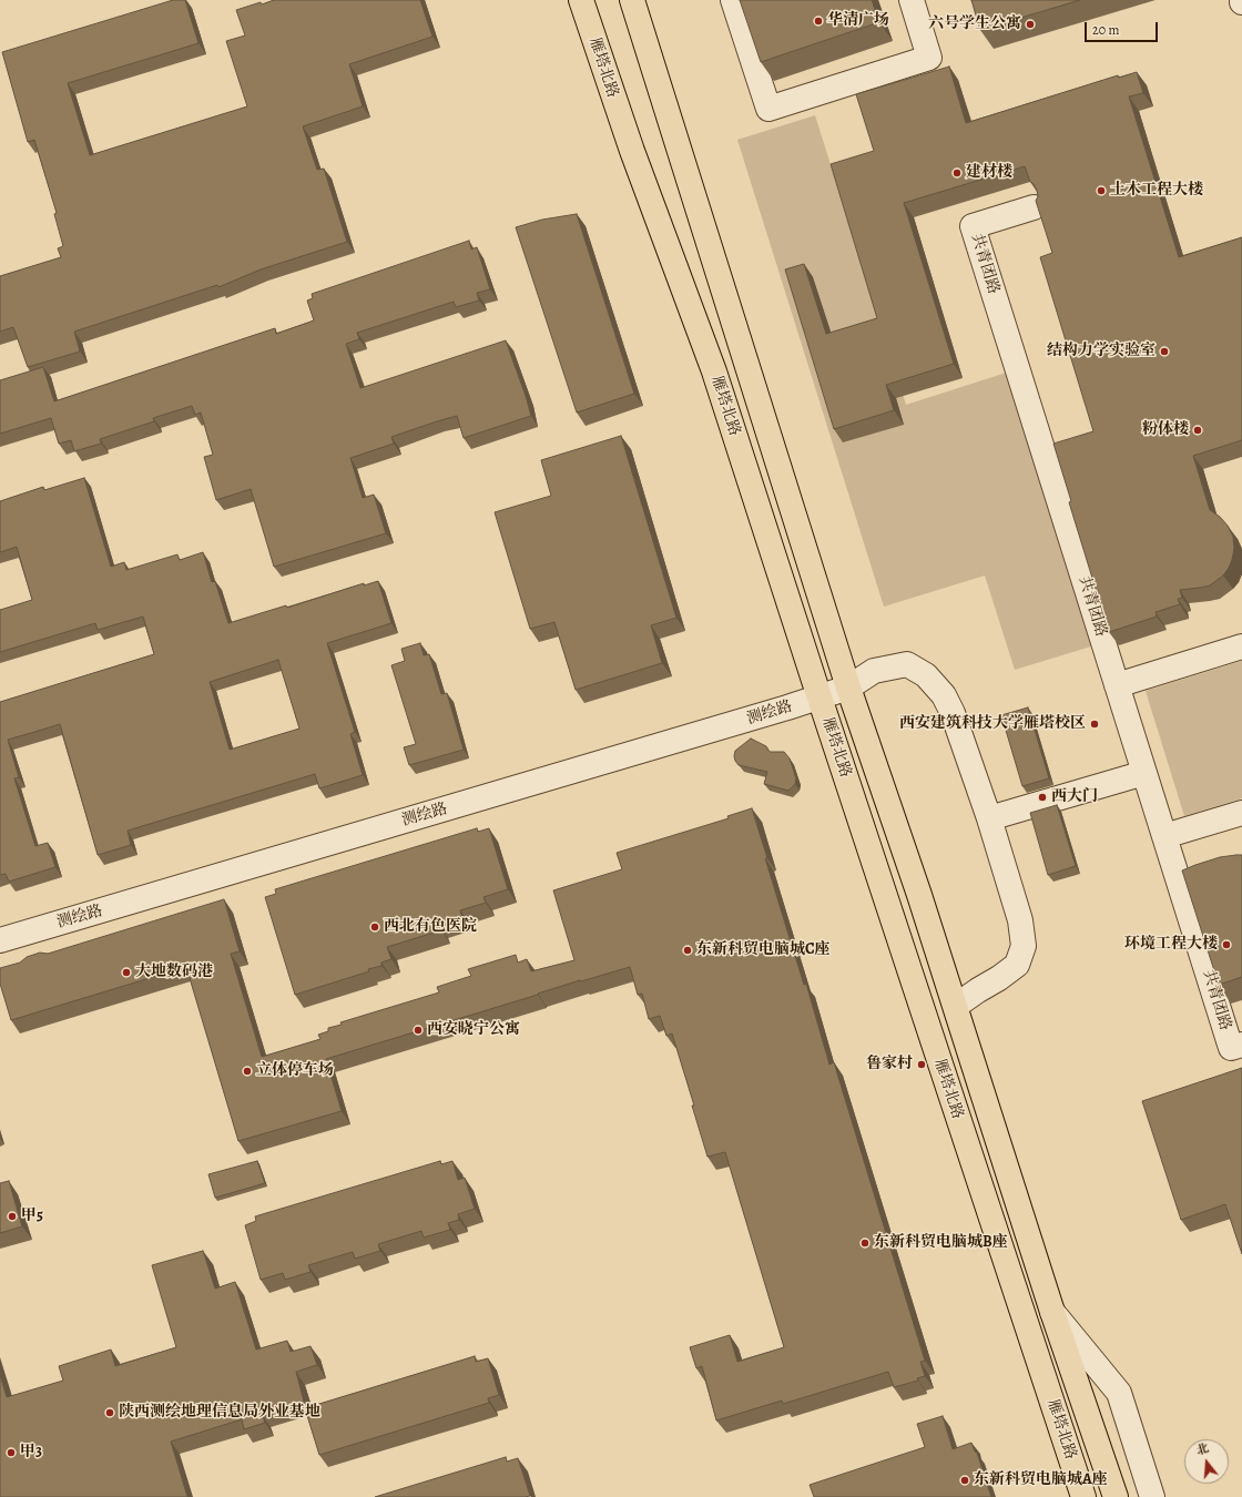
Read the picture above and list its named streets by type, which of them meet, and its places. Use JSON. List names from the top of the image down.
{
  "streets": {
    "main road": ["雁塔北路"],
    "street": ["共青团路", "测绘路"]
  },
  "crossings": [
    ["雁塔北路", "测绘路"]
  ],
  "places": [
    "华清广场",
    "六号学生公寓",
    "建材楼",
    "土木工程大楼",
    "结构力学实验室",
    "粉体楼",
    "西安建筑科技大学雁塔校区",
    "西大门",
    "西北有色医院",
    "环境工程大楼",
    "东新科贸电脑城C座",
    "大地数码港",
    "西安晓宁公寓",
    "鲁家村",
    "立体停车场",
    "甲5",
    "东新科贸电脑城B座",
    "陕西测绘地理信息局外业基地",
    "甲3",
    "东新科贸电脑城A座"
  ],
  "scale_bar": "20 m",
  "north": "top"
}
